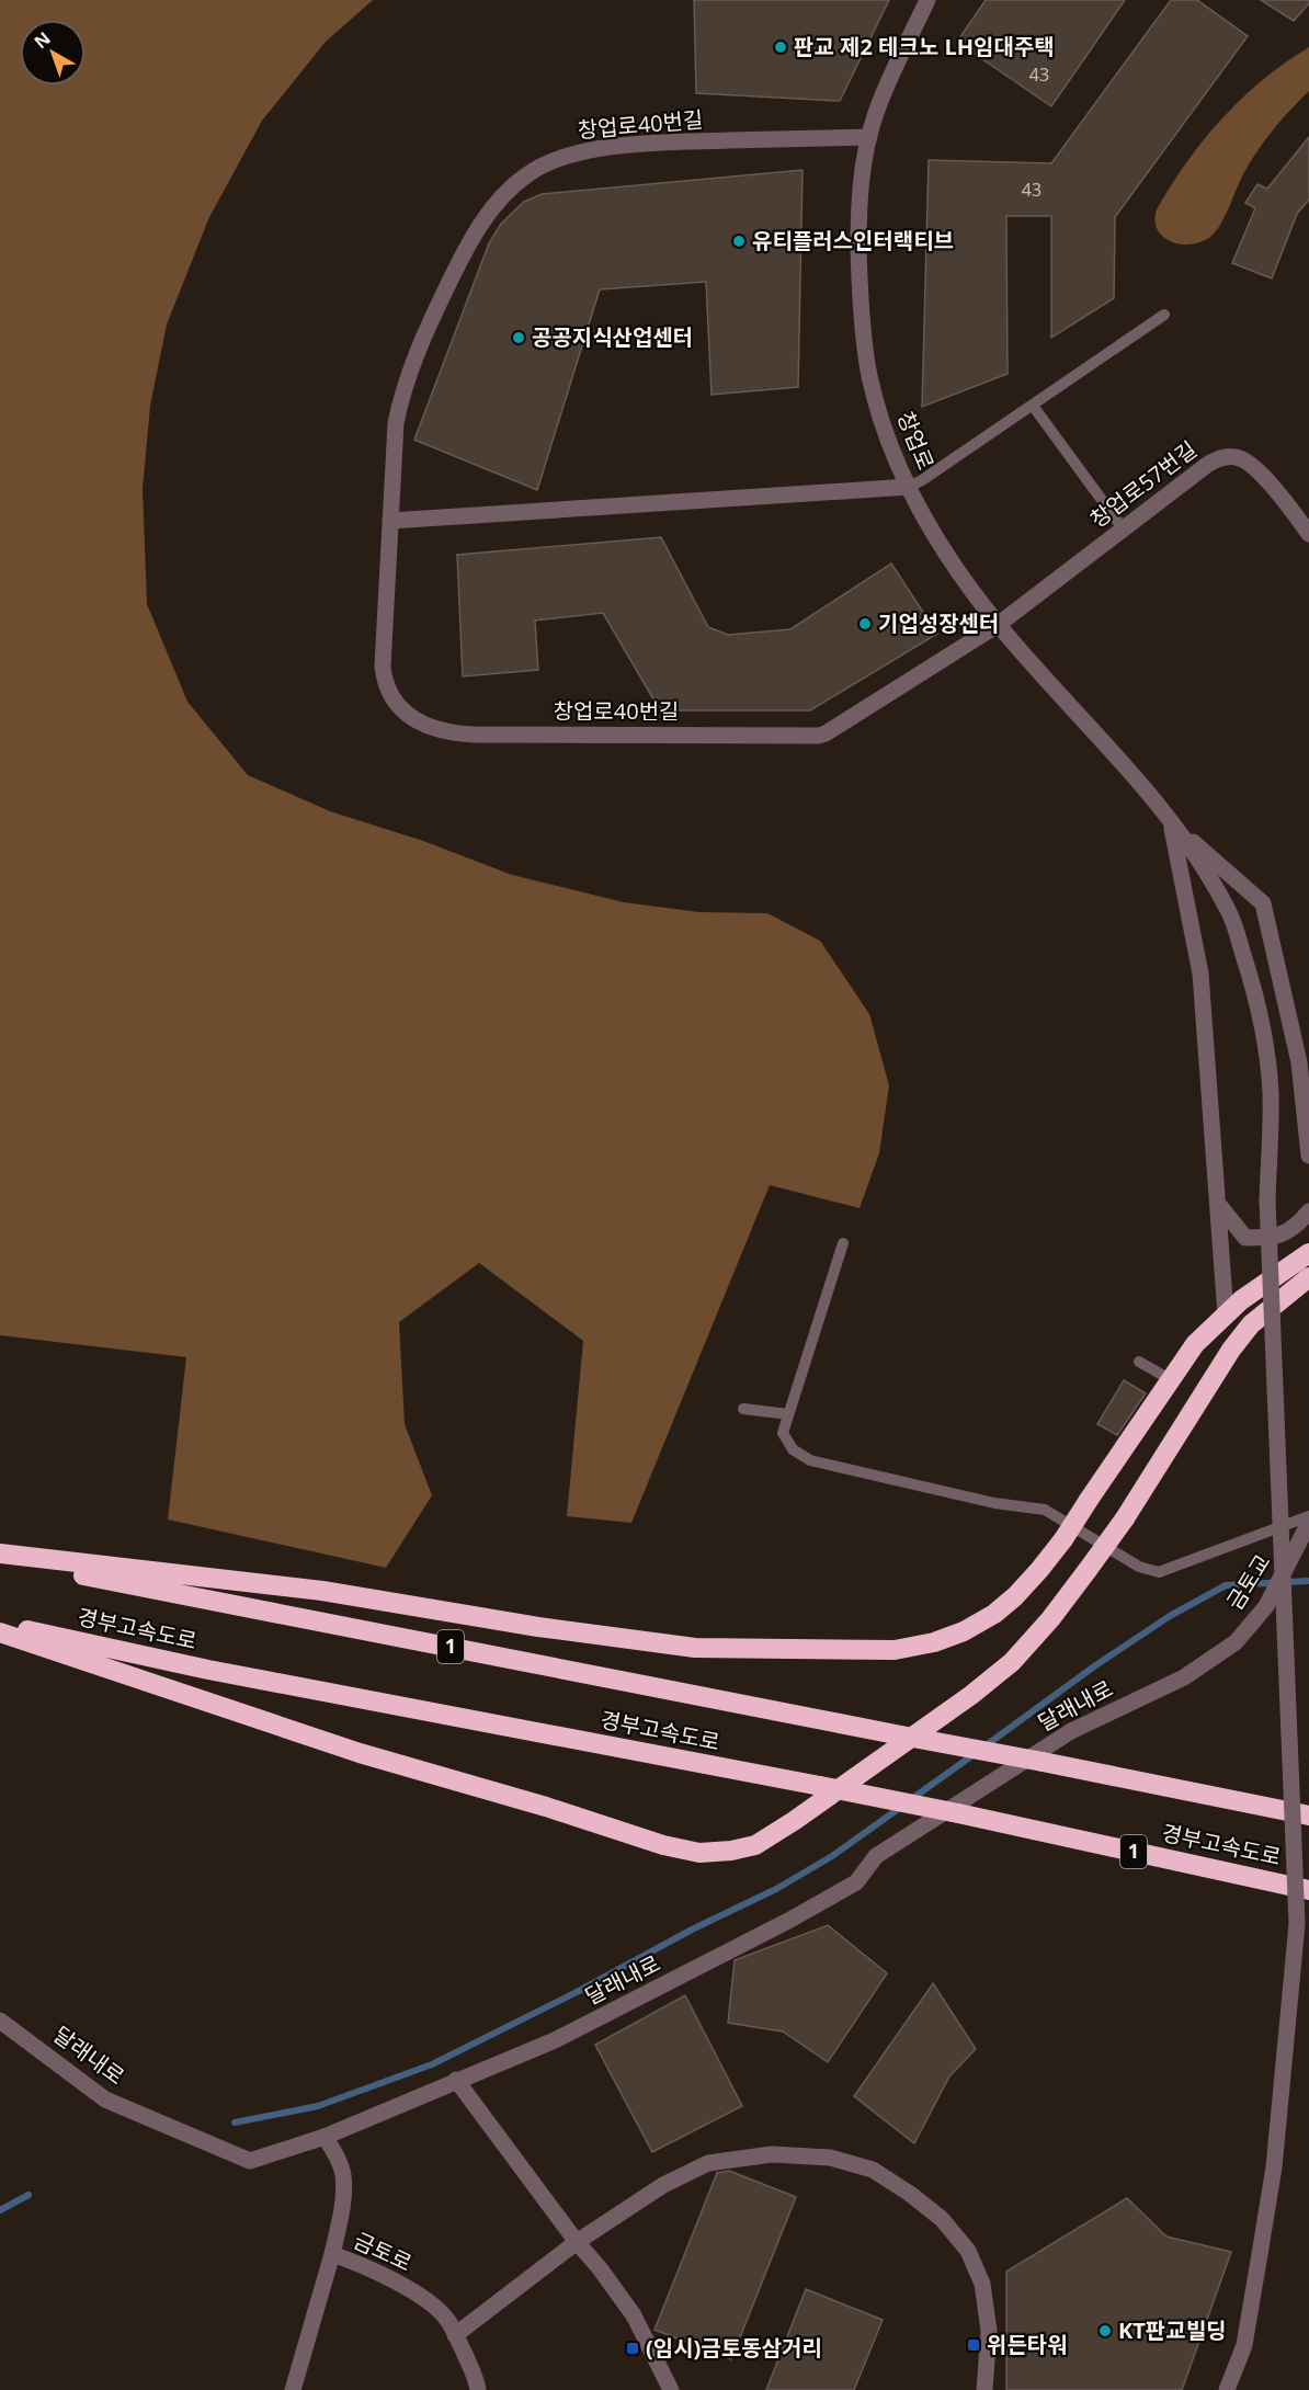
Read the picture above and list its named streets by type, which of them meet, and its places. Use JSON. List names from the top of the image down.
{
  "streets": {
    "highway": ["경부고속도로", "1"],
    "street": [
      "창업로40번길",
      "창업로",
      "창업로57번길",
      "금토교",
      "달래내로",
      "금토로"
    ]
  },
  "crossings": [
    ["창업로40번길", "창업로"],
    ["창업로40번길", "창업로57번길"],
    ["창업로", "창업로57번길"],
    ["금토교", "달래내로"],
    ["달래내로", "금토로"]
  ],
  "places": {
    "other": [
      "판교 제2 테크노 LH임대주택",
      "유티플러스인터랙티브",
      "공공지식산업센터",
      "기업성장센터",
      "KT판교빌딩"
    ],
    "transit": ["위든타워", "(임시)금토동삼거리"]
  },
  "house_numbers": ["43", "43"],
  "north": "top left"
}
